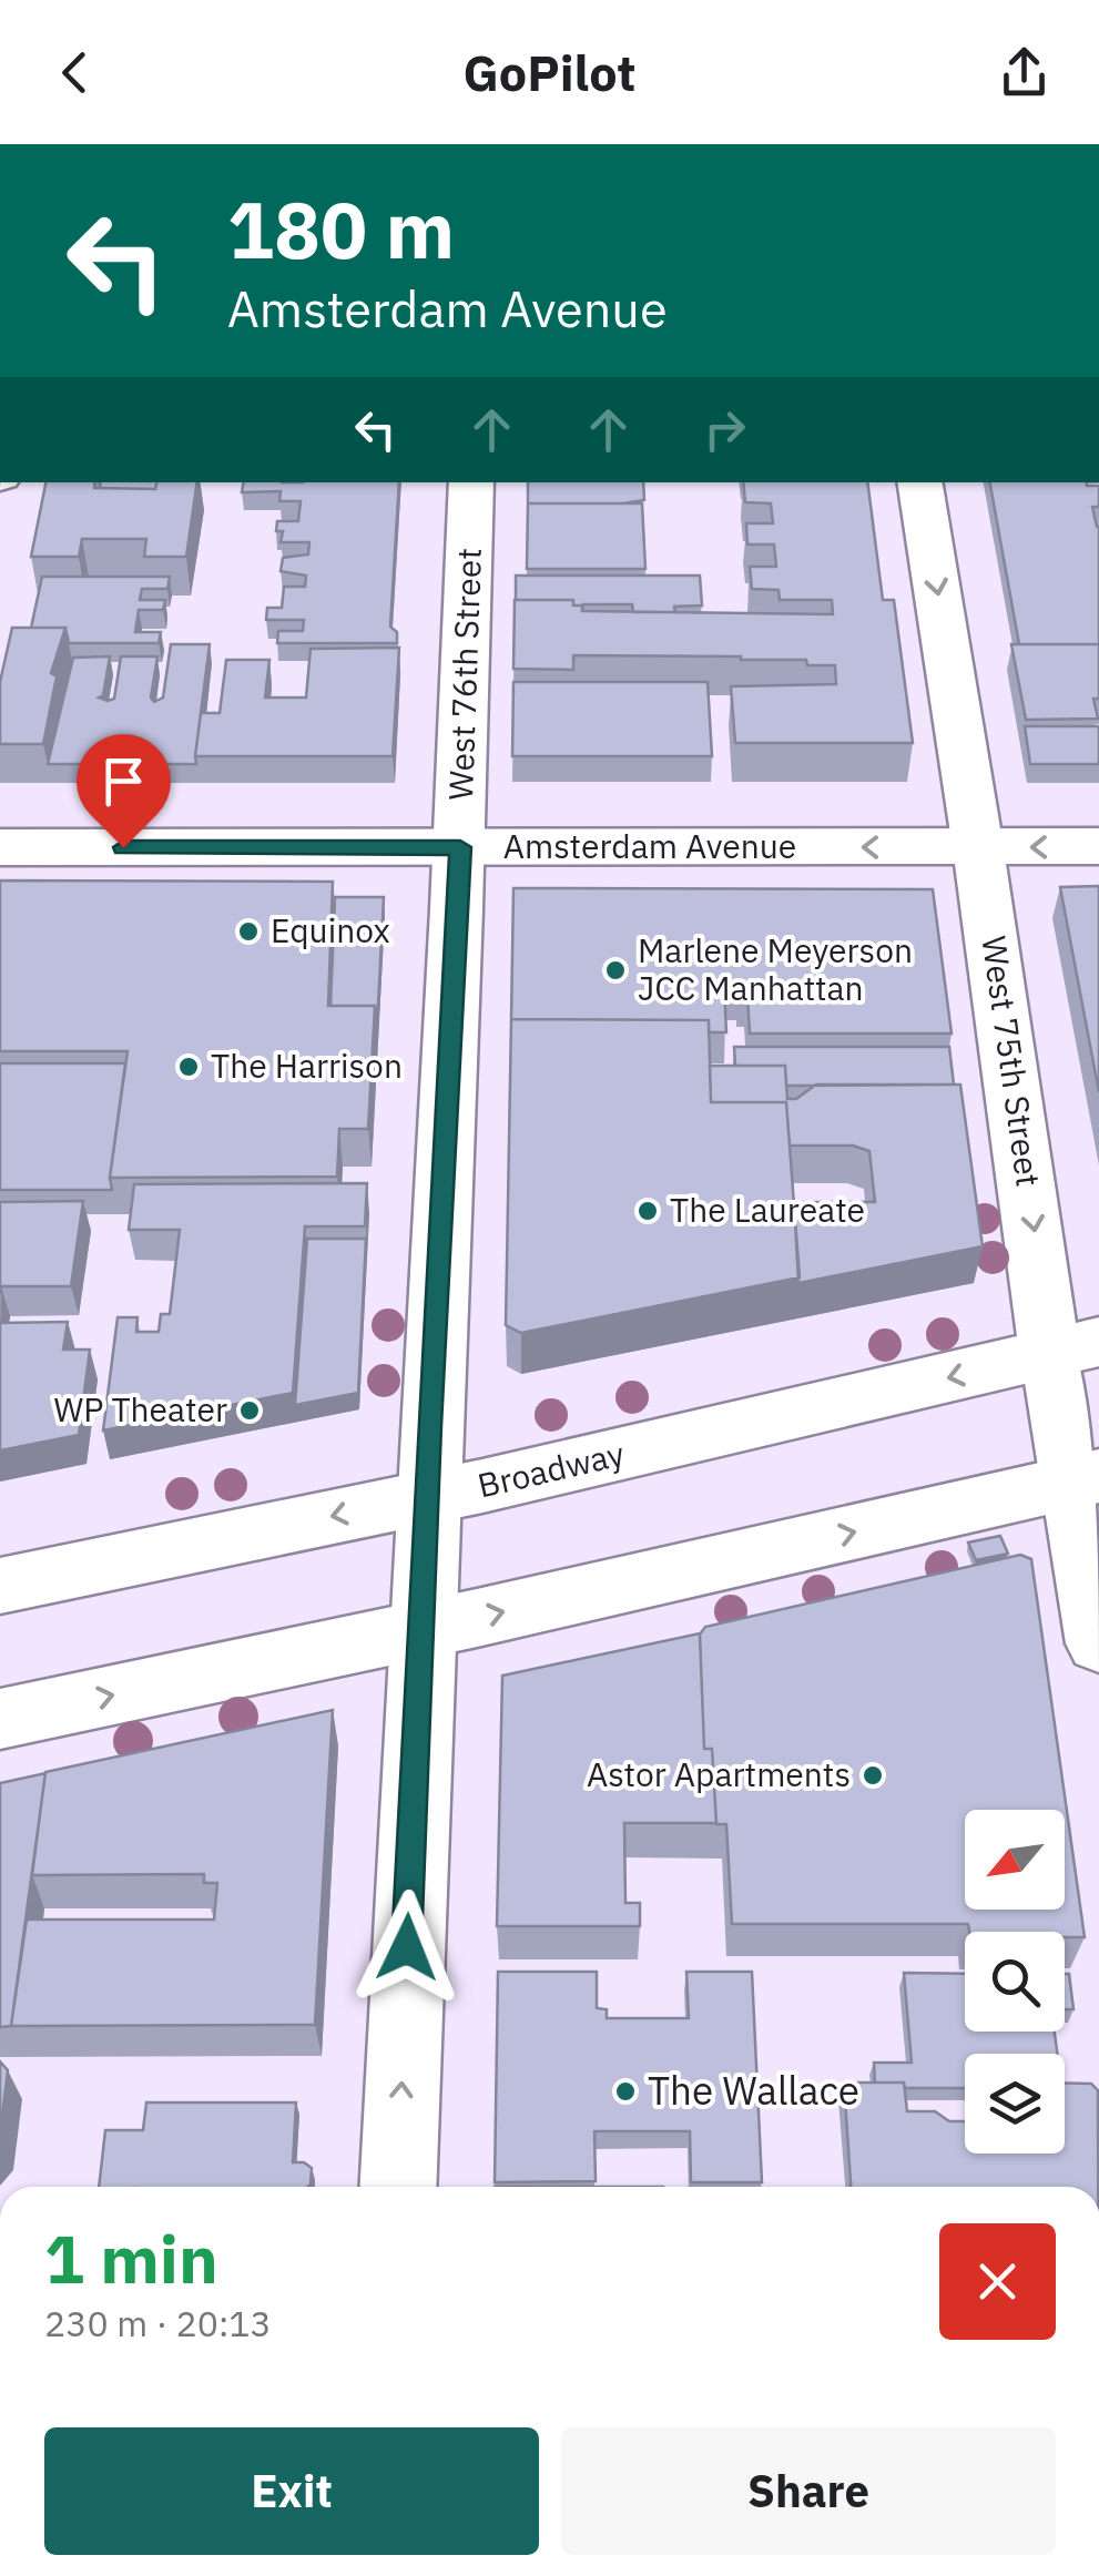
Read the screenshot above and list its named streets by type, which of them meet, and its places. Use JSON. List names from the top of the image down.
{
  "streets": {
    "main road": [
      "West 76th Street",
      "Amsterdam Avenue",
      "West 75th Street",
      "Broadway"
    ]
  },
  "crossings": [
    ["West 76th Street", "Amsterdam Avenue"],
    ["West 76th Street", "Broadway"],
    ["Amsterdam Avenue", "West 75th Street"],
    ["West 75th Street", "Broadway"]
  ],
  "one_way": ["Amsterdam Avenue", "West 75th Street"],
  "places": [
    "Equinox",
    "Marlene Meyerson JCC Manhattan",
    "The Harrison",
    "The Laureate",
    "WP Theater",
    "Astor Apartments",
    "The Wallace"
  ],
  "north": "bottom left",
  "page": {
    "header": "GoPilot",
    "turn": ["180 m", "Amsterdam Avenue"],
    "heading": ["1 min", "230 m · 20:13"],
    "buttons": ["Exit", "Share"]
  }
}
